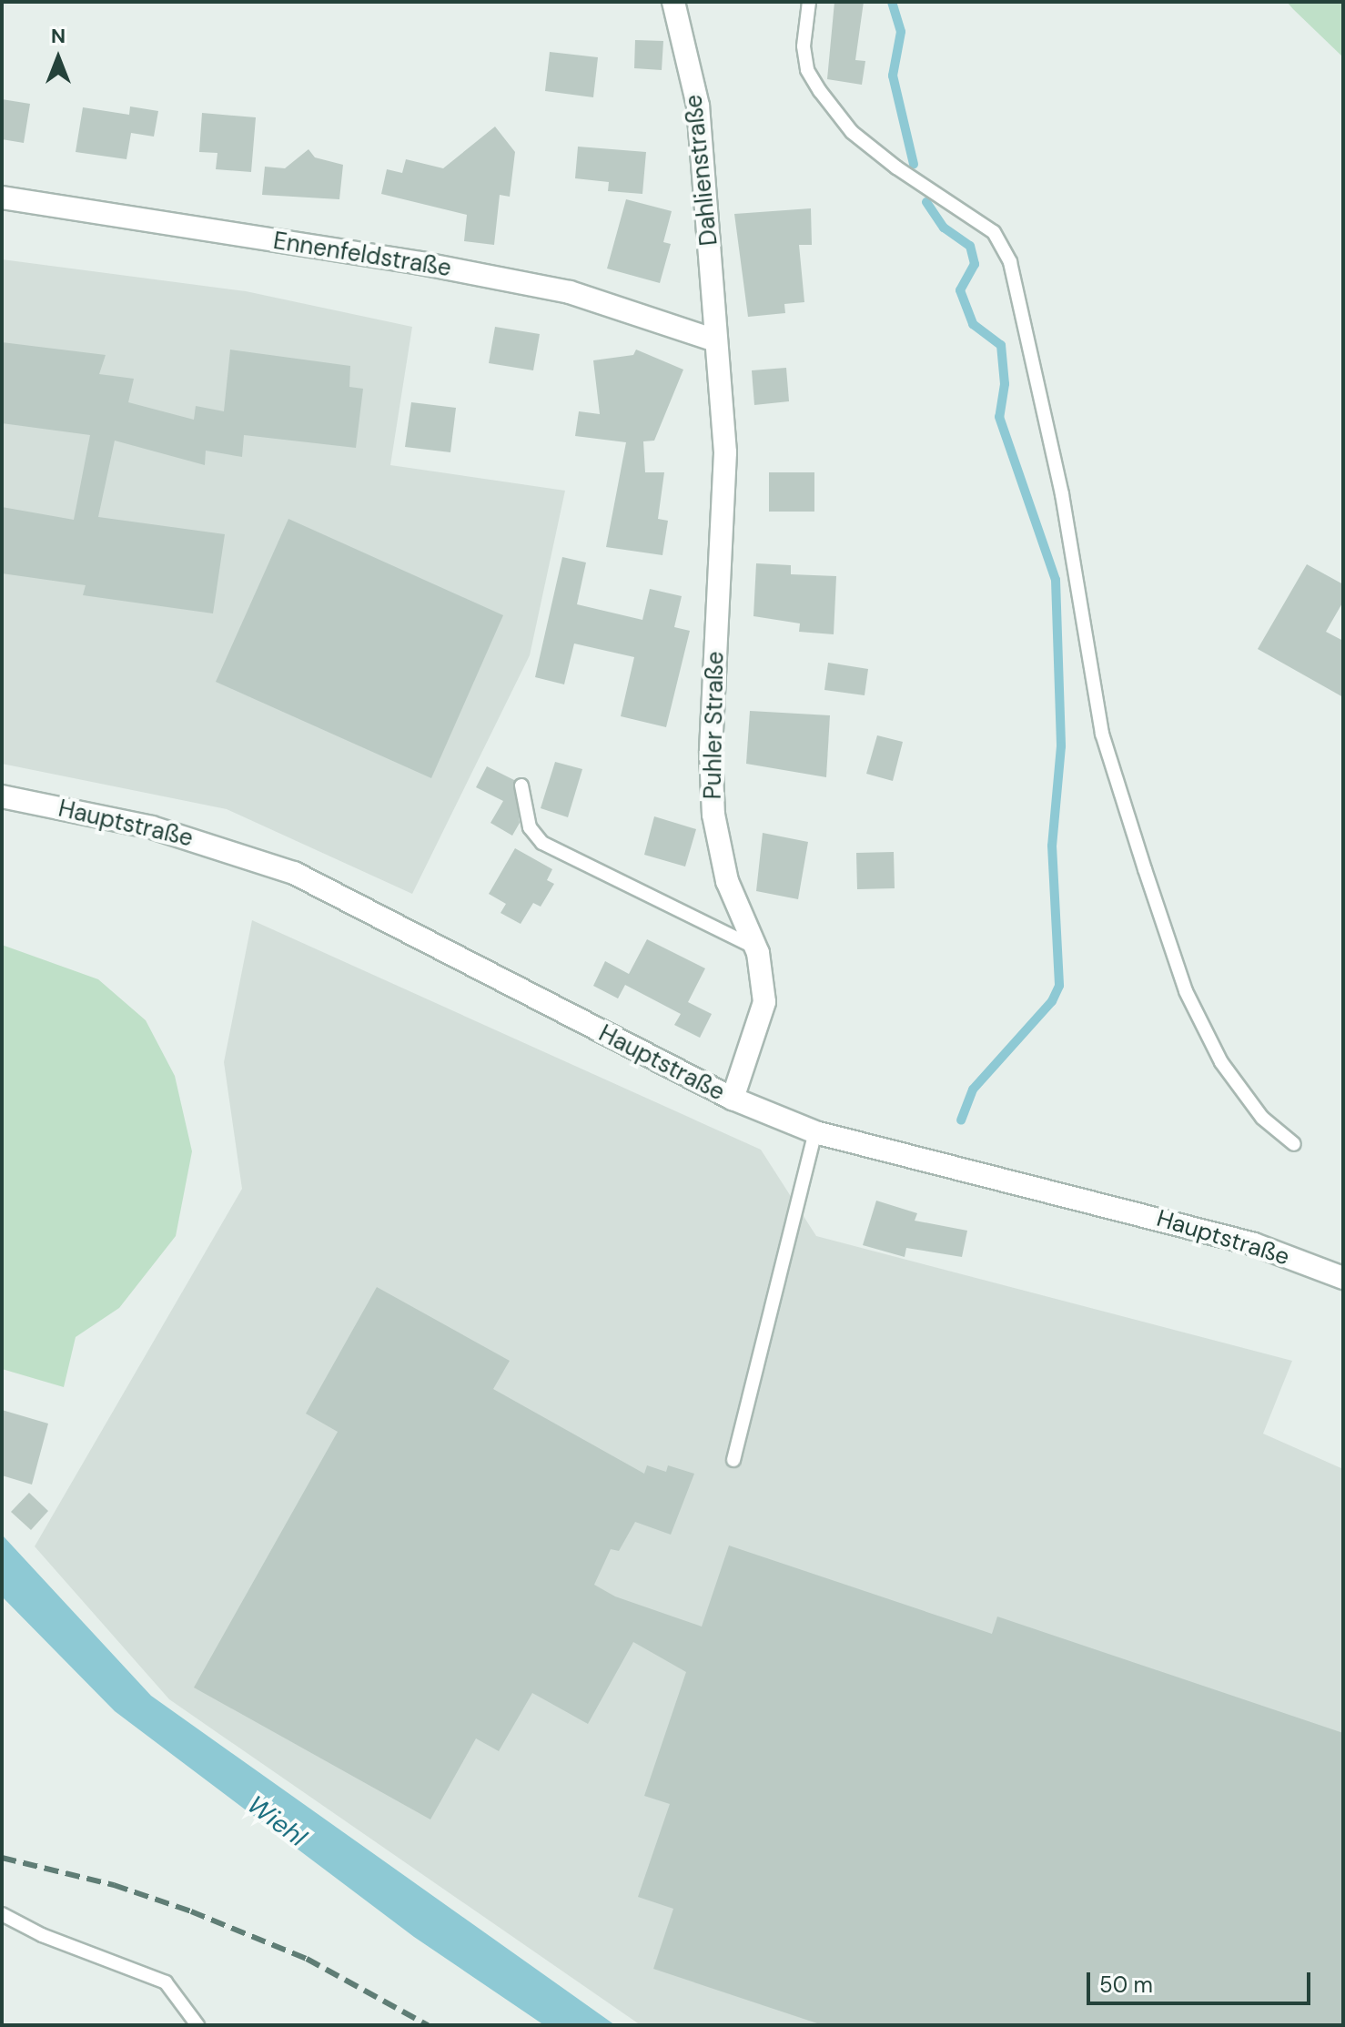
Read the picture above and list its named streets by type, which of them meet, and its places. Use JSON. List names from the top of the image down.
{
  "streets": {
    "street": [
      "Dahlienstraße",
      "Ennenfeldstraße",
      "Puhler Straße",
      "Hauptstraße"
    ]
  },
  "crossings": [
    ["Dahlienstraße", "Ennenfeldstraße"],
    ["Dahlienstraße", "Puhler Straße"],
    ["Ennenfeldstraße", "Puhler Straße"],
    ["Puhler Straße", "Hauptstraße"]
  ],
  "water": ["Wiehl"],
  "scale_bar": "50 m",
  "north": "top"
}
